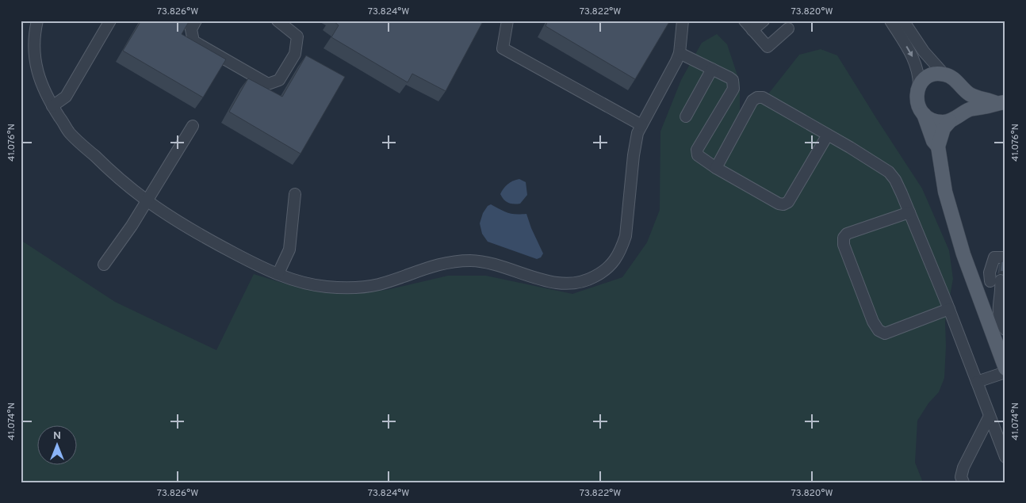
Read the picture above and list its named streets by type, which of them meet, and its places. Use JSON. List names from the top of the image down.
{
  "north": "top",
  "coordinates": [
    "73.826°W",
    "73.824°W",
    "73.822°W",
    "73.820°W",
    "41.076°N",
    "41.074°N"
  ]
}
